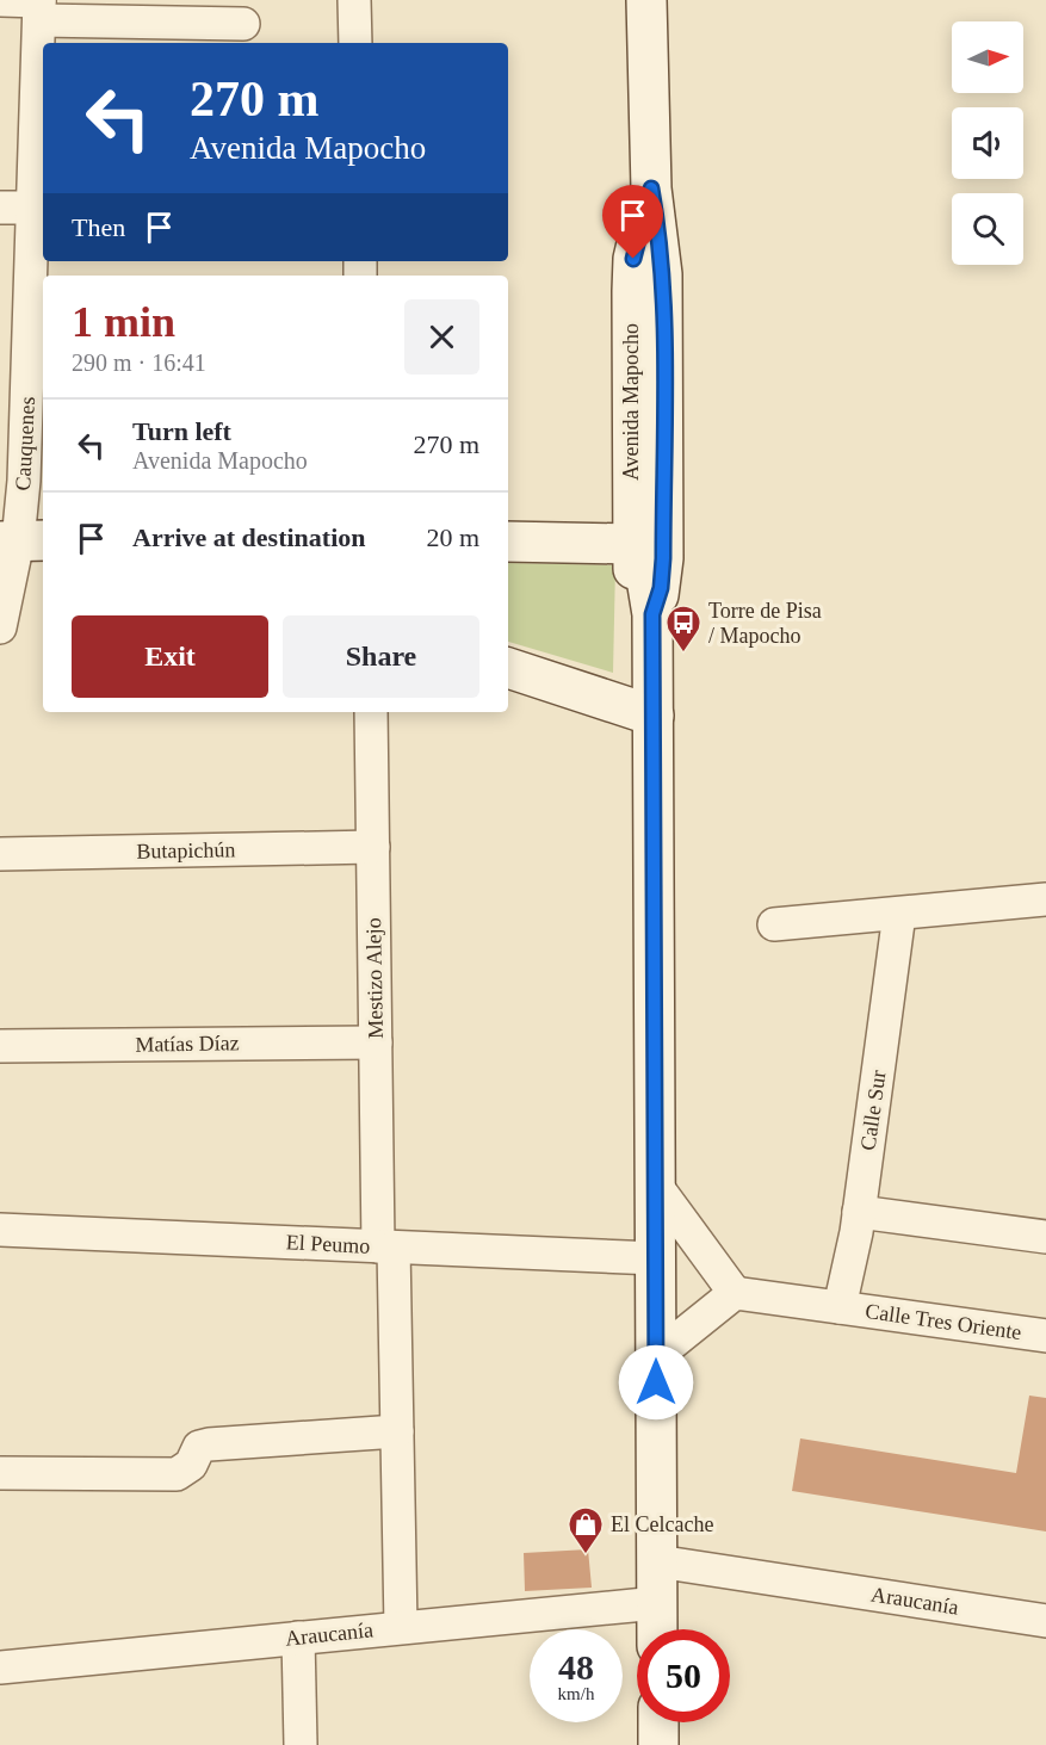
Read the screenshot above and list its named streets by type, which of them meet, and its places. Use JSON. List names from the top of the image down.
{
  "streets": {
    "main road": ["Avenida Mapocho"],
    "street": [
      "Cauquenes",
      "Butapichún",
      "Mestizo Alejo",
      "Matías Díaz",
      "Calle Sur",
      "El Peumo",
      "Calle Tres Oriente",
      "Araucanía"
    ]
  },
  "crossings": [
    ["Avenida Mapocho", "El Peumo"],
    ["Avenida Mapocho", "Araucanía"],
    ["Butapichún", "Mestizo Alejo"],
    ["Mestizo Alejo", "Matías Díaz"],
    ["Mestizo Alejo", "El Peumo"],
    ["Mestizo Alejo", "Araucanía"],
    ["Calle Sur", "Calle Tres Oriente"]
  ],
  "places": {
    "bus stop": ["Torre de Pisa / Mapocho"],
    "shop": ["El Celcache"]
  },
  "north": "right",
  "page": {
    "turn": ["270 m", "Avenida Mapocho"],
    "then": "Then",
    "heading": ["1 min", "290 m · 16:41"],
    "list": [
      {
        "name": "Turn left",
        "note": "Avenida Mapocho",
        "value": "270 m"
      },
      {
        "name": "Arrive at destination",
        "value": "20 m"
      }
    ],
    "buttons": ["Exit", "Share"],
    "speed": "48 km/h",
    "limit": "50"
  }
}
